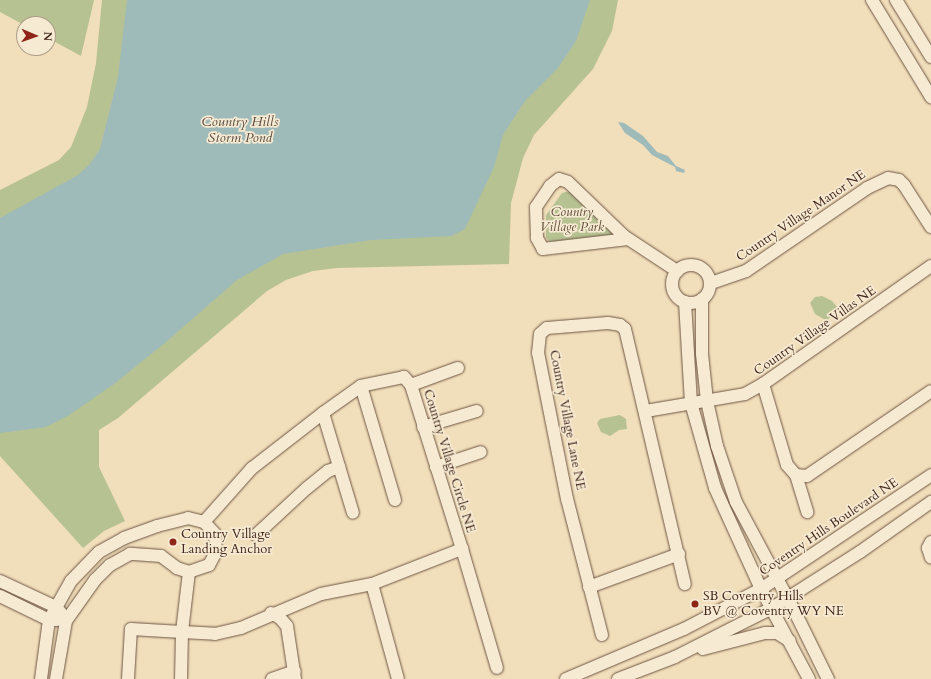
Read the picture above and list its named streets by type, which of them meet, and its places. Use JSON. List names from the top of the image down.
{
  "streets": {
    "street": [
      "Country Village Manor NE",
      "Country Village Villas NE",
      "Country Village Lane NE",
      "Country Village Circle NE",
      "Coventry Hills Boulevard NE"
    ]
  },
  "water": ["Country Hills Storm Pond"],
  "parks": ["Country Village Park"],
  "places": ["Country Village Landing Anchor", "SB Coventry Hills BV @ Coventry WY NE"],
  "north": "right"
}
